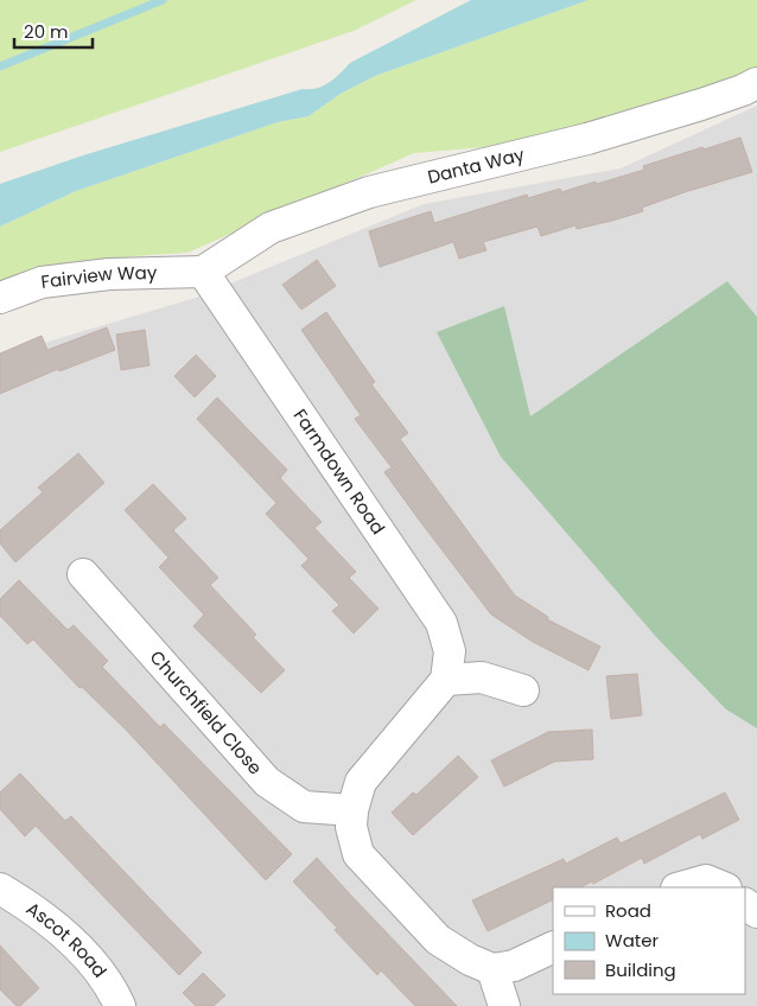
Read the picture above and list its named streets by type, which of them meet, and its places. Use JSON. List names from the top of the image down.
{
  "streets": {
    "street": [
      "Danta Way",
      "Fairview Way",
      "Farmdown Road",
      "Churchfield Close",
      "Ascot Road"
    ]
  },
  "crossings": [
    ["Danta Way", "Fairview Way"],
    ["Danta Way", "Farmdown Road"],
    ["Fairview Way", "Farmdown Road"]
  ],
  "legend": ["Road", "Water", "Building"],
  "scale_bar": "20 m"
}
